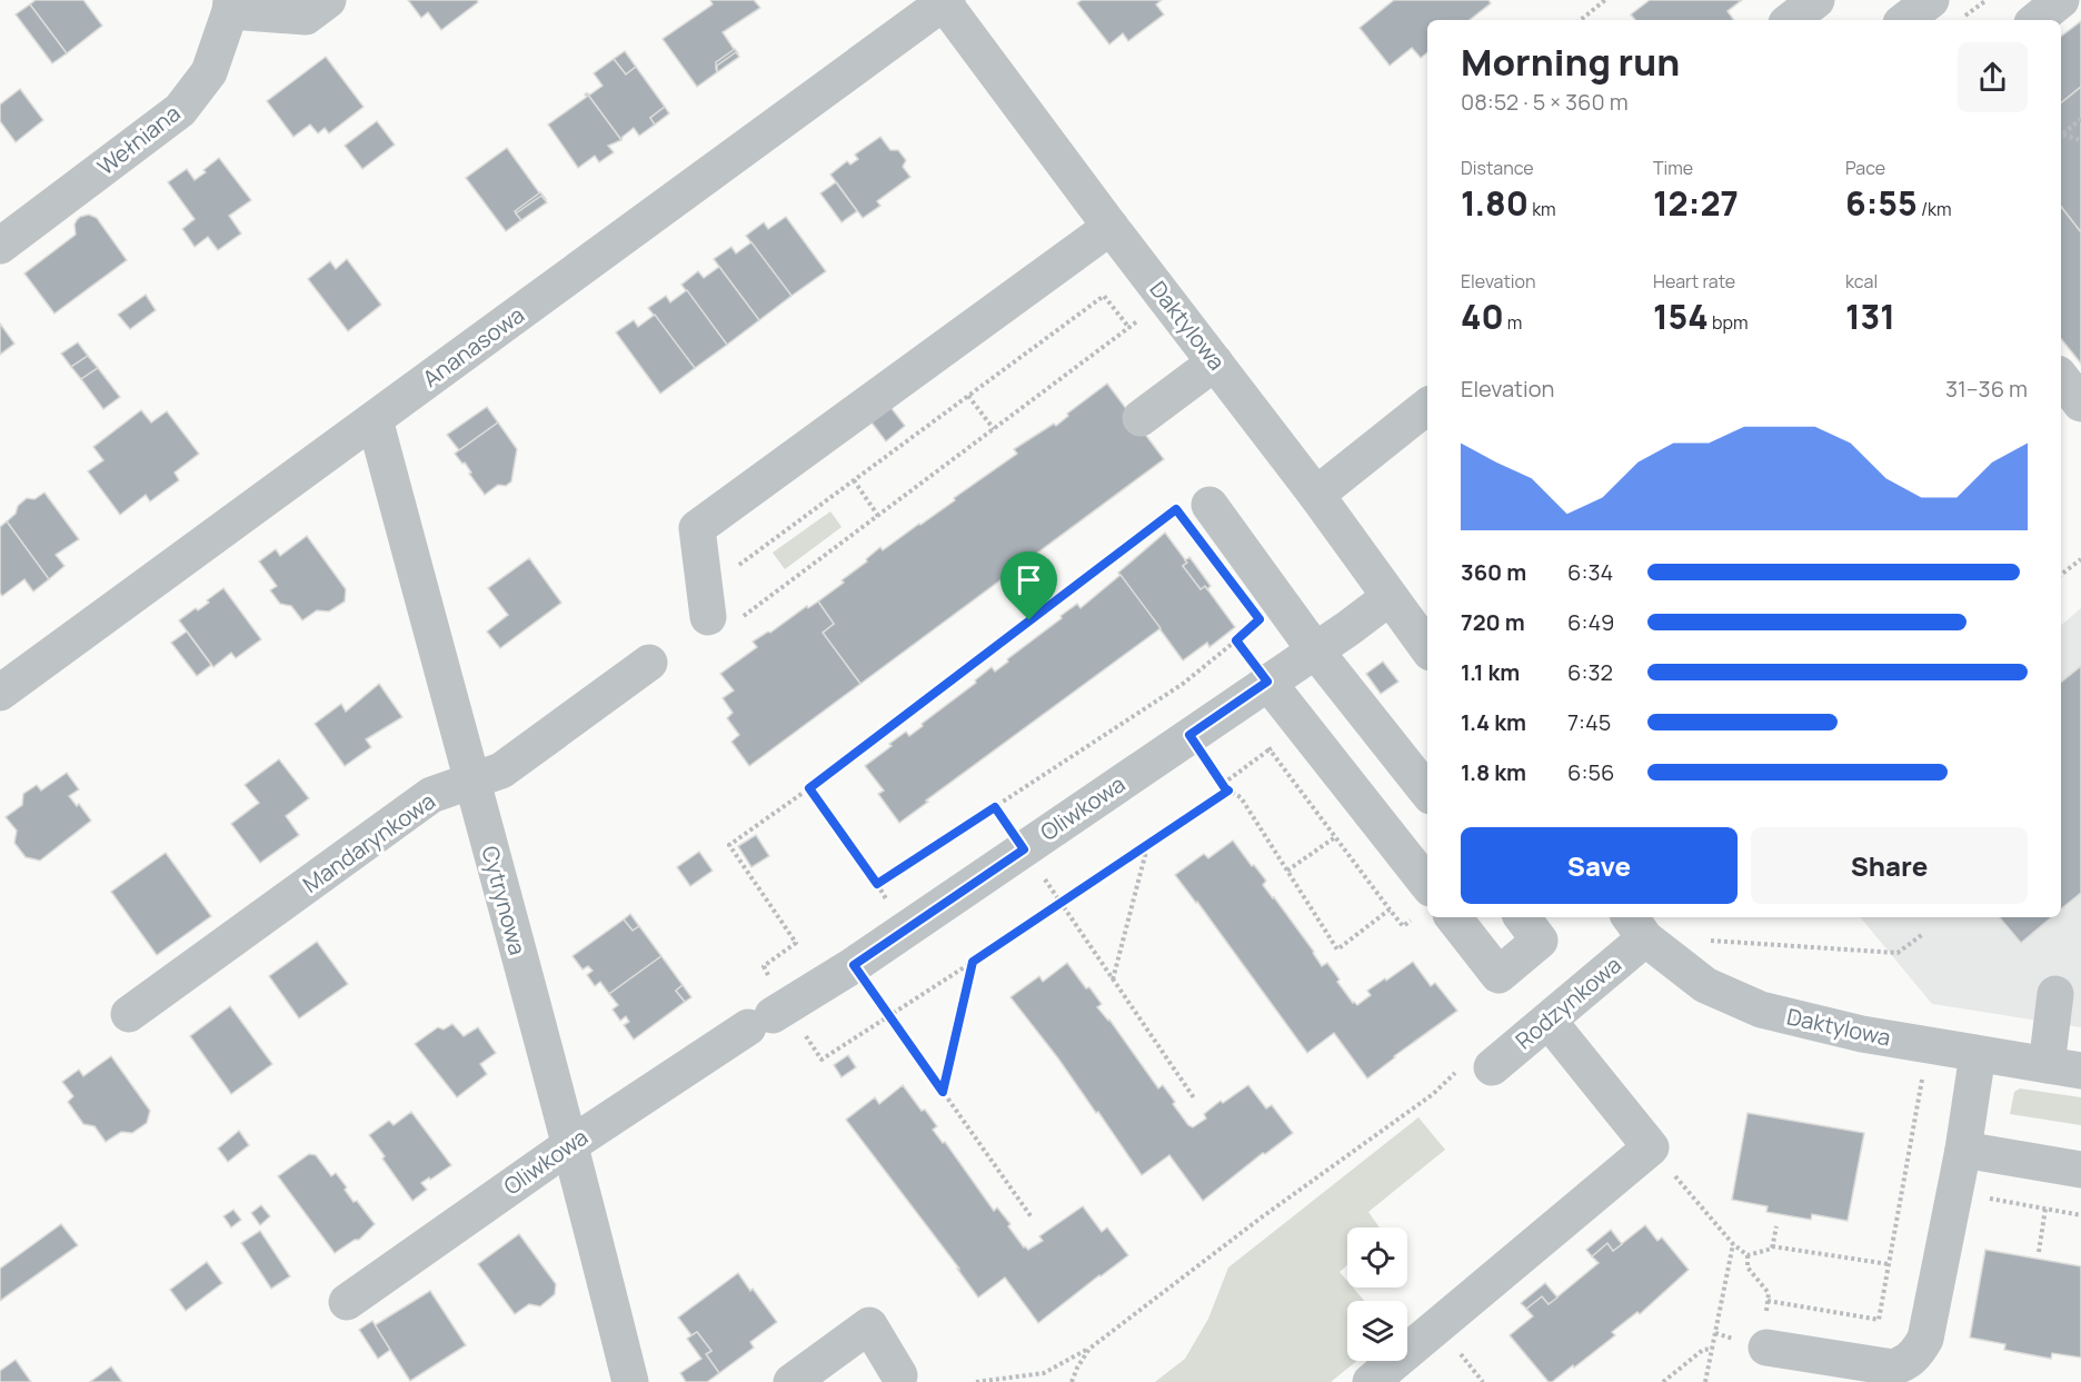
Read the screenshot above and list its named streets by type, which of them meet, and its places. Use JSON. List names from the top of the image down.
{
  "streets": {
    "street": [
      "Wełniana",
      "Daktylowa",
      "Ananasowa",
      "Oliwkowa",
      "Mandarynkowa",
      "Cytrynowa",
      "Rodzynkowa"
    ]
  },
  "crossings": [
    ["Daktylowa", "Ananasowa"],
    ["Daktylowa", "Oliwkowa"],
    ["Daktylowa", "Rodzynkowa"],
    ["Ananasowa", "Cytrynowa"],
    ["Oliwkowa", "Cytrynowa"],
    ["Mandarynkowa", "Cytrynowa"]
  ],
  "page": {
    "heading": ["Morning run", "08:52 · 5 × 360 m"],
    "stats": [
      ["Distance", "1.80 km"],
      ["Time", "12:27"],
      ["Pace", "6:55 /km"],
      ["Elevation", "40 m"],
      ["Heart rate", "154 bpm"],
      ["kcal", "131"]
    ],
    "chart": ["Elevation", "31–36 m"],
    "list": [
      {
        "name": "360 m",
        "note": "6:34"
      },
      {
        "name": "720 m",
        "note": "6:49"
      },
      {
        "name": "1.1 km",
        "note": "6:32"
      },
      {
        "name": "1.4 km",
        "note": "7:45"
      },
      {
        "name": "1.8 km",
        "note": "6:56"
      }
    ],
    "buttons": ["Save", "Share"]
  }
}
